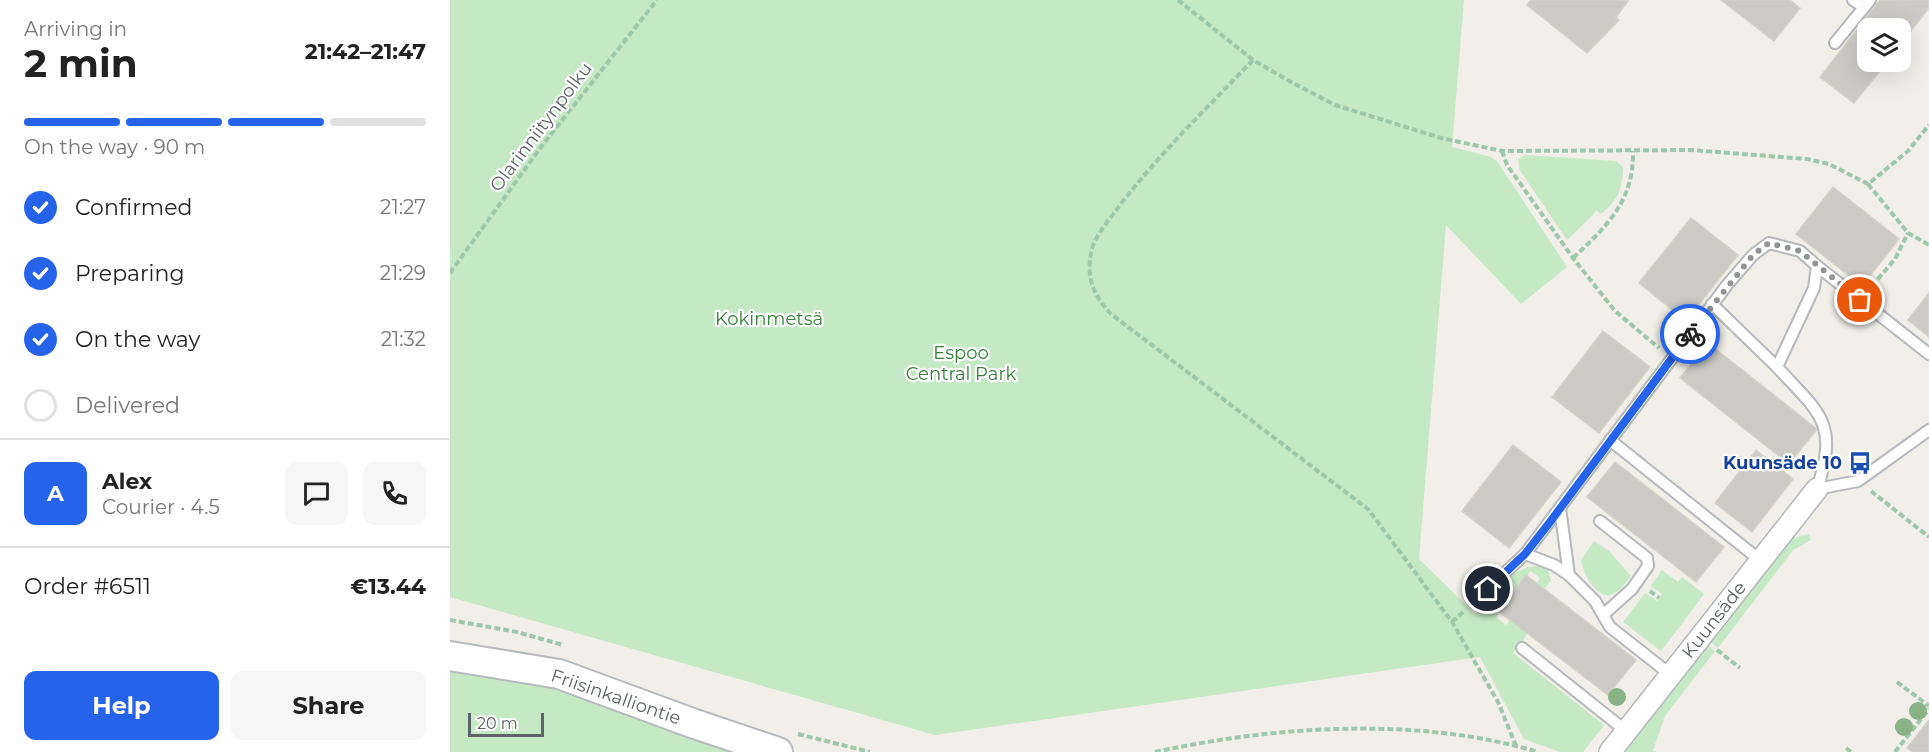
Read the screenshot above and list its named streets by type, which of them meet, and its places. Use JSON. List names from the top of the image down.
{
  "streets": {
    "main road": ["Friisinkalliontie"],
    "street": ["Kuunsäde"],
    "path": ["Olarinniitynpolku"]
  },
  "parks": ["Kokinmetsä", "Espoo Central Park"],
  "places": {
    "bus stop": ["Kuunsäde 10"]
  },
  "scale_bar": "20 m",
  "page": {
    "heading": ["2 min", "Arriving in", "21:42–21:47"],
    "panel": [
      "Alex",
      "Courier · 4.5",
      "Order #6511",
      "€13.44"
    ],
    "bar": "On the way · 90 m",
    "list": [
      ["Confirmed", "21:27"],
      ["Preparing", "21:29"],
      ["On the way", "21:32"],
      "Delivered"
    ],
    "round": "A",
    "buttons": ["Help", "Share"],
    "scale": "20 m"
  }
}
